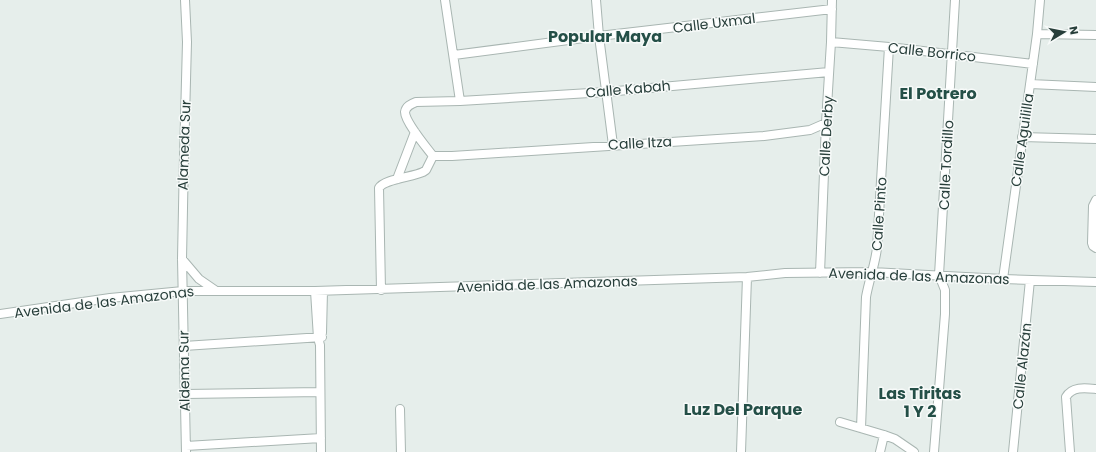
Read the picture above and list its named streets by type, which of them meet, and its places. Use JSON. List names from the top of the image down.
{
  "streets": {
    "street": [
      "Calle Uxmal",
      "Calle Borrico",
      "Calle Kabah",
      "Calle Derby",
      "Calle Aguililla",
      "Calle Itza",
      "Alameda Sur",
      "Calle Tordillo",
      "Calle Pinto",
      "Avenida de las Amazonas",
      "Calle Alazán",
      "Aldema Sur"
    ]
  },
  "crossings": [
    ["Calle Uxmal", "Calle Derby"],
    ["Calle Borrico", "Calle Derby"],
    ["Calle Borrico", "Calle Aguililla"],
    ["Calle Borrico", "Calle Tordillo"],
    ["Calle Borrico", "Calle Pinto"],
    ["Calle Kabah", "Calle Derby"],
    ["Calle Derby", "Calle Itza"],
    ["Calle Derby", "Avenida de las Amazonas"],
    ["Calle Aguililla", "Avenida de las Amazonas"],
    ["Alameda Sur", "Avenida de las Amazonas"],
    ["Alameda Sur", "Aldema Sur"],
    ["Calle Tordillo", "Avenida de las Amazonas"],
    ["Calle Pinto", "Avenida de las Amazonas"],
    ["Avenida de las Amazonas", "Calle Alazán"],
    ["Avenida de las Amazonas", "Aldema Sur"]
  ],
  "districts": [
    "Popular Maya",
    "El Potrero",
    "Las Tiritas 1 Y 2",
    "Luz Del Parque"
  ],
  "north": "right"
}
